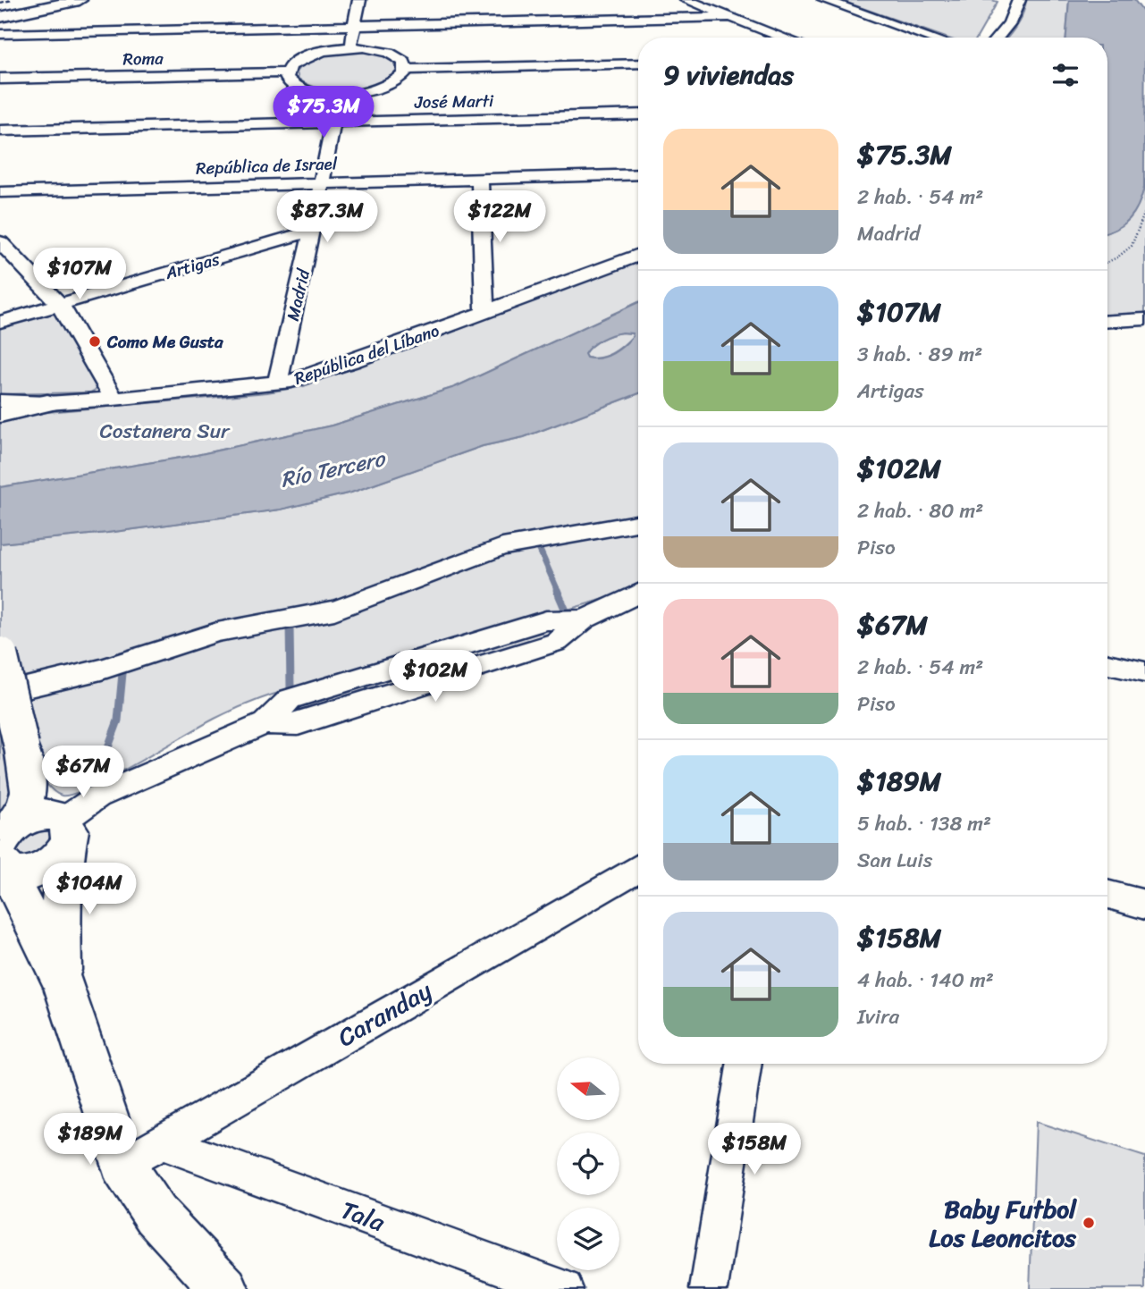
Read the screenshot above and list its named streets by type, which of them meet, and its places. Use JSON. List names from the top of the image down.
{
  "streets": {
    "street": [
      "Roma",
      "José Marti",
      "República de Israel",
      "Artigas",
      "Madrid",
      "República del Líbano",
      "Caranday",
      "Tala"
    ]
  },
  "crossings": [
    ["José Marti", "Madrid"],
    ["República de Israel", "Madrid"],
    ["Artigas", "Madrid"],
    ["Madrid", "República del Líbano"],
    ["Caranday", "Tala"]
  ],
  "water": ["Río Tercero"],
  "parks": ["Costanera Sur"],
  "places": ["Como Me Gusta", "Baby Futbol Los Leoncitos"],
  "north": "left",
  "page": {
    "heading": "9 viviendas",
    "price": [
      "$75.3M",
      "$87.3M",
      "$122M",
      "$107M",
      "$102M",
      "$67M",
      "$104M",
      "$189M",
      "$158M"
    ],
    "list": [
      {
        "name": "$75.3M",
        "note": "2 hab. · 54 m² · Madrid"
      },
      {
        "name": "$107M",
        "note": "3 hab. · 89 m² · Artigas"
      },
      {
        "name": "$102M",
        "note": "2 hab. · 80 m² · Piso"
      },
      {
        "name": "$67M",
        "note": "2 hab. · 54 m² · Piso"
      },
      {
        "name": "$189M",
        "note": "5 hab. · 138 m² · San Luis"
      },
      {
        "name": "$158M",
        "note": "4 hab. · 140 m² · Ivira"
      }
    ]
  }
}
